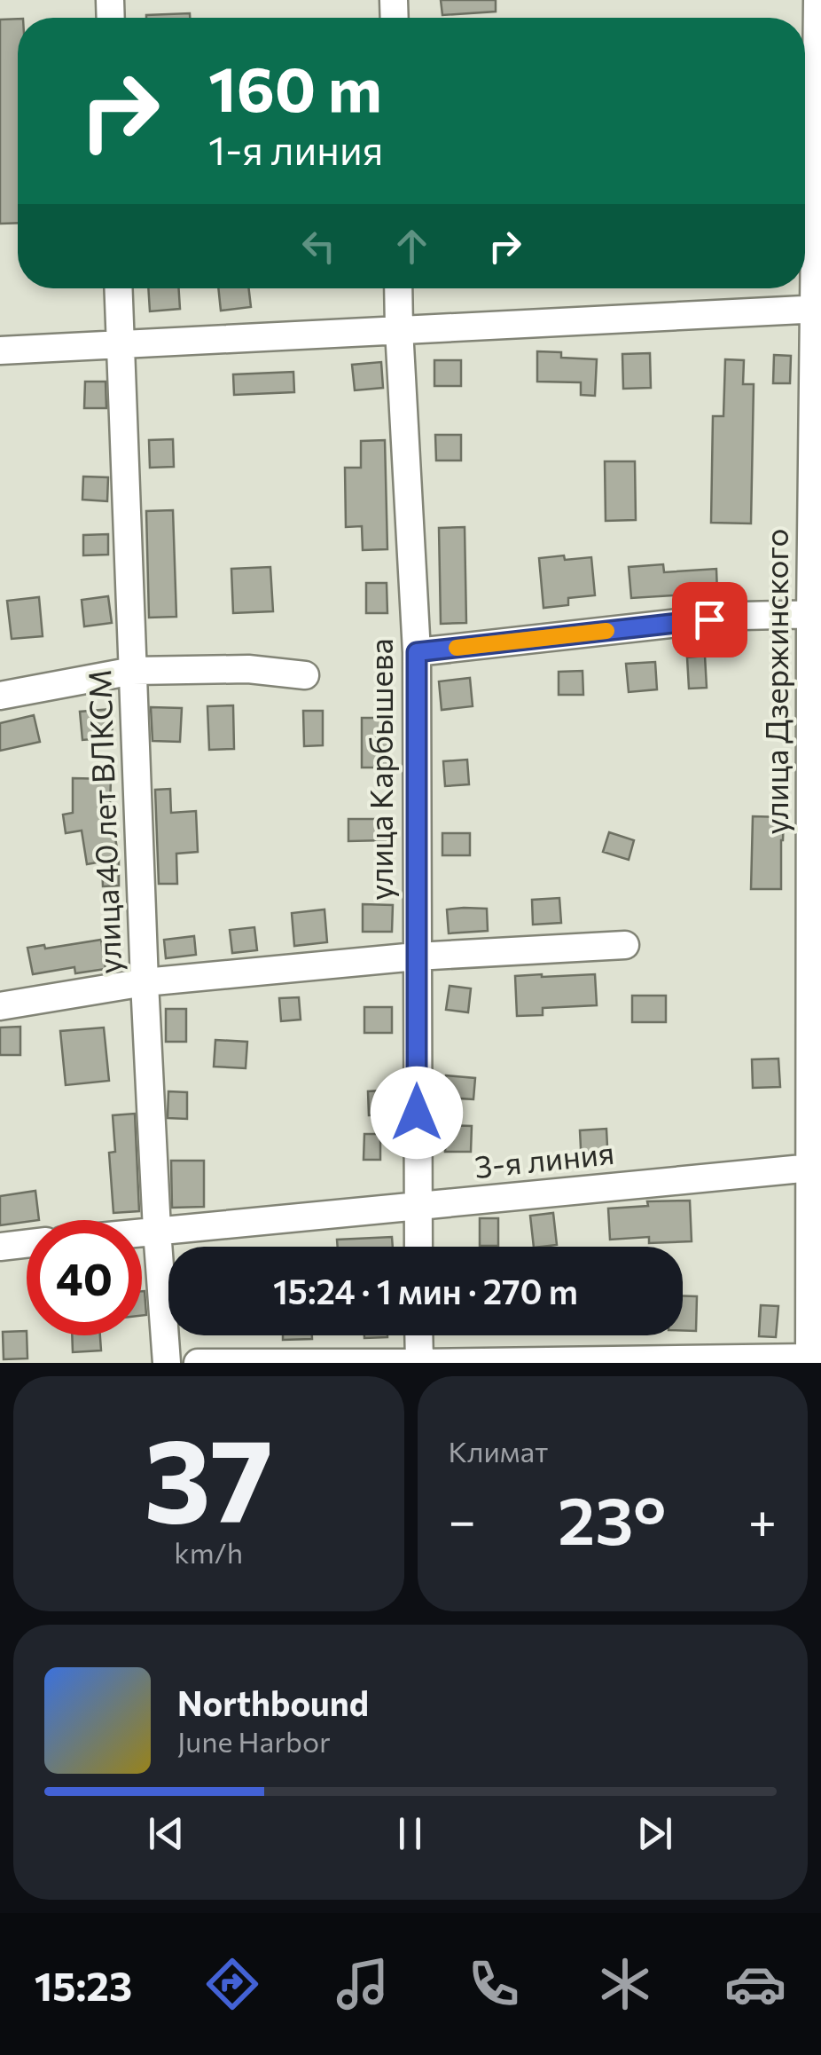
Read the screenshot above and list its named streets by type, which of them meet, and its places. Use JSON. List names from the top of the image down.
{
  "streets": {
    "street": [
      "улица Дзержинского",
      "улица Карбышева",
      "улица 40 лет ВЛКСМ",
      "3-я линия"
    ]
  },
  "crossings": [
    ["улица Дзержинского", "3-я линия"],
    ["улица Карбышева", "3-я линия"],
    ["улица 40 лет ВЛКСМ", "3-я линия"]
  ],
  "page": {
    "turn": ["160 m", "1-я линия"],
    "limit": "40",
    "trip": "15:24 · 1 мин · 270 m",
    "tile": [
      ["37", "km/h"],
      "Климат"
    ],
    "heat": ["−", "23°", "+"],
    "song": ["Northbound", "June Harbor"],
    "tabs": "15:23"
  }
}
